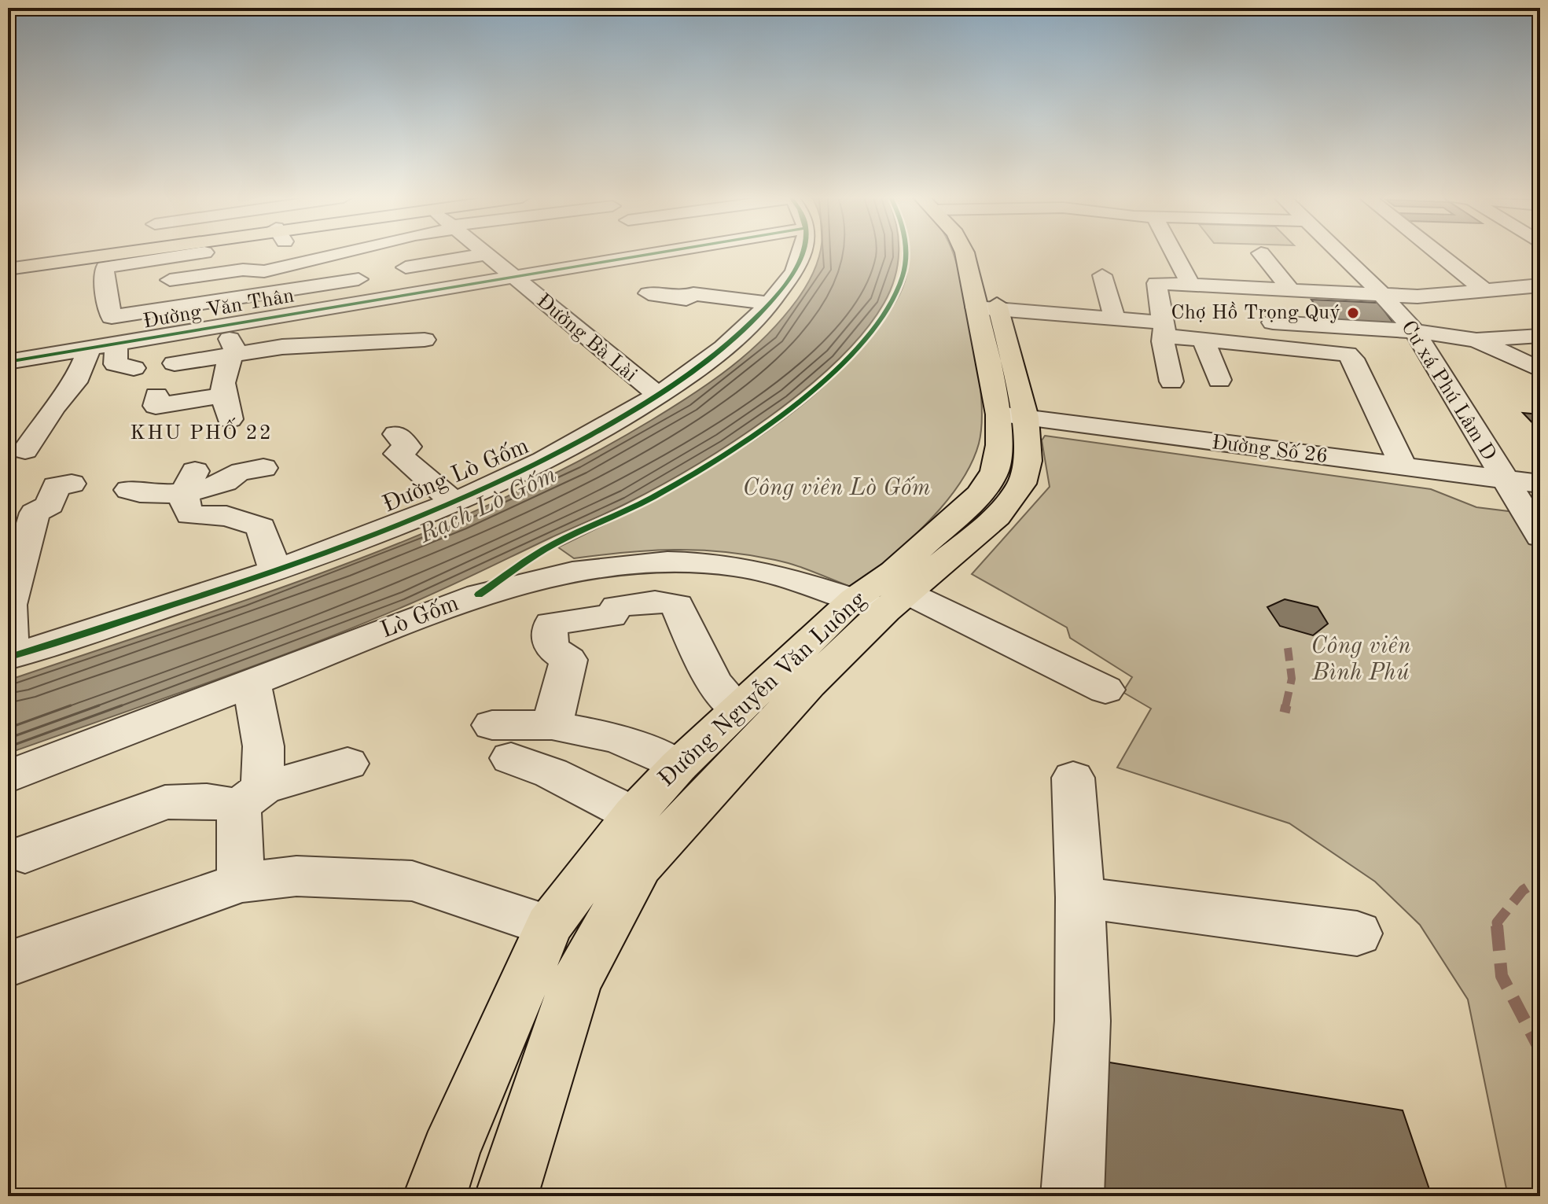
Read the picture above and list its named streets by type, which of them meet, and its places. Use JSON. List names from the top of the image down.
{
  "streets": {
    "main road": ["Đường Nguyễn Văn Luông"],
    "street": [
      "Đường Văn Thân",
      "Đường Bà Lài",
      "Cư xá Phú Lâm D",
      "Đường Số 26",
      "Đường Lò Gốm",
      "Lò Gốm"
    ]
  },
  "crossings": [
    ["Đường Văn Thân", "Đường Bà Lài"],
    ["Đường Bà Lài", "Đường Lò Gốm"],
    ["Cư xá Phú Lâm D", "Đường Số 26"],
    ["Đường Số 26", "Đường Nguyễn Văn Luông"],
    ["Lò Gốm", "Đường Nguyễn Văn Luông"]
  ],
  "districts": ["KHU PHỐ 22"],
  "water": ["Rạch Lò Gốm"],
  "parks": ["Công viên Lò Gốm", "Công viên Bình Phú"],
  "places": ["Chợ Hồ Trọng Quý"]
}
